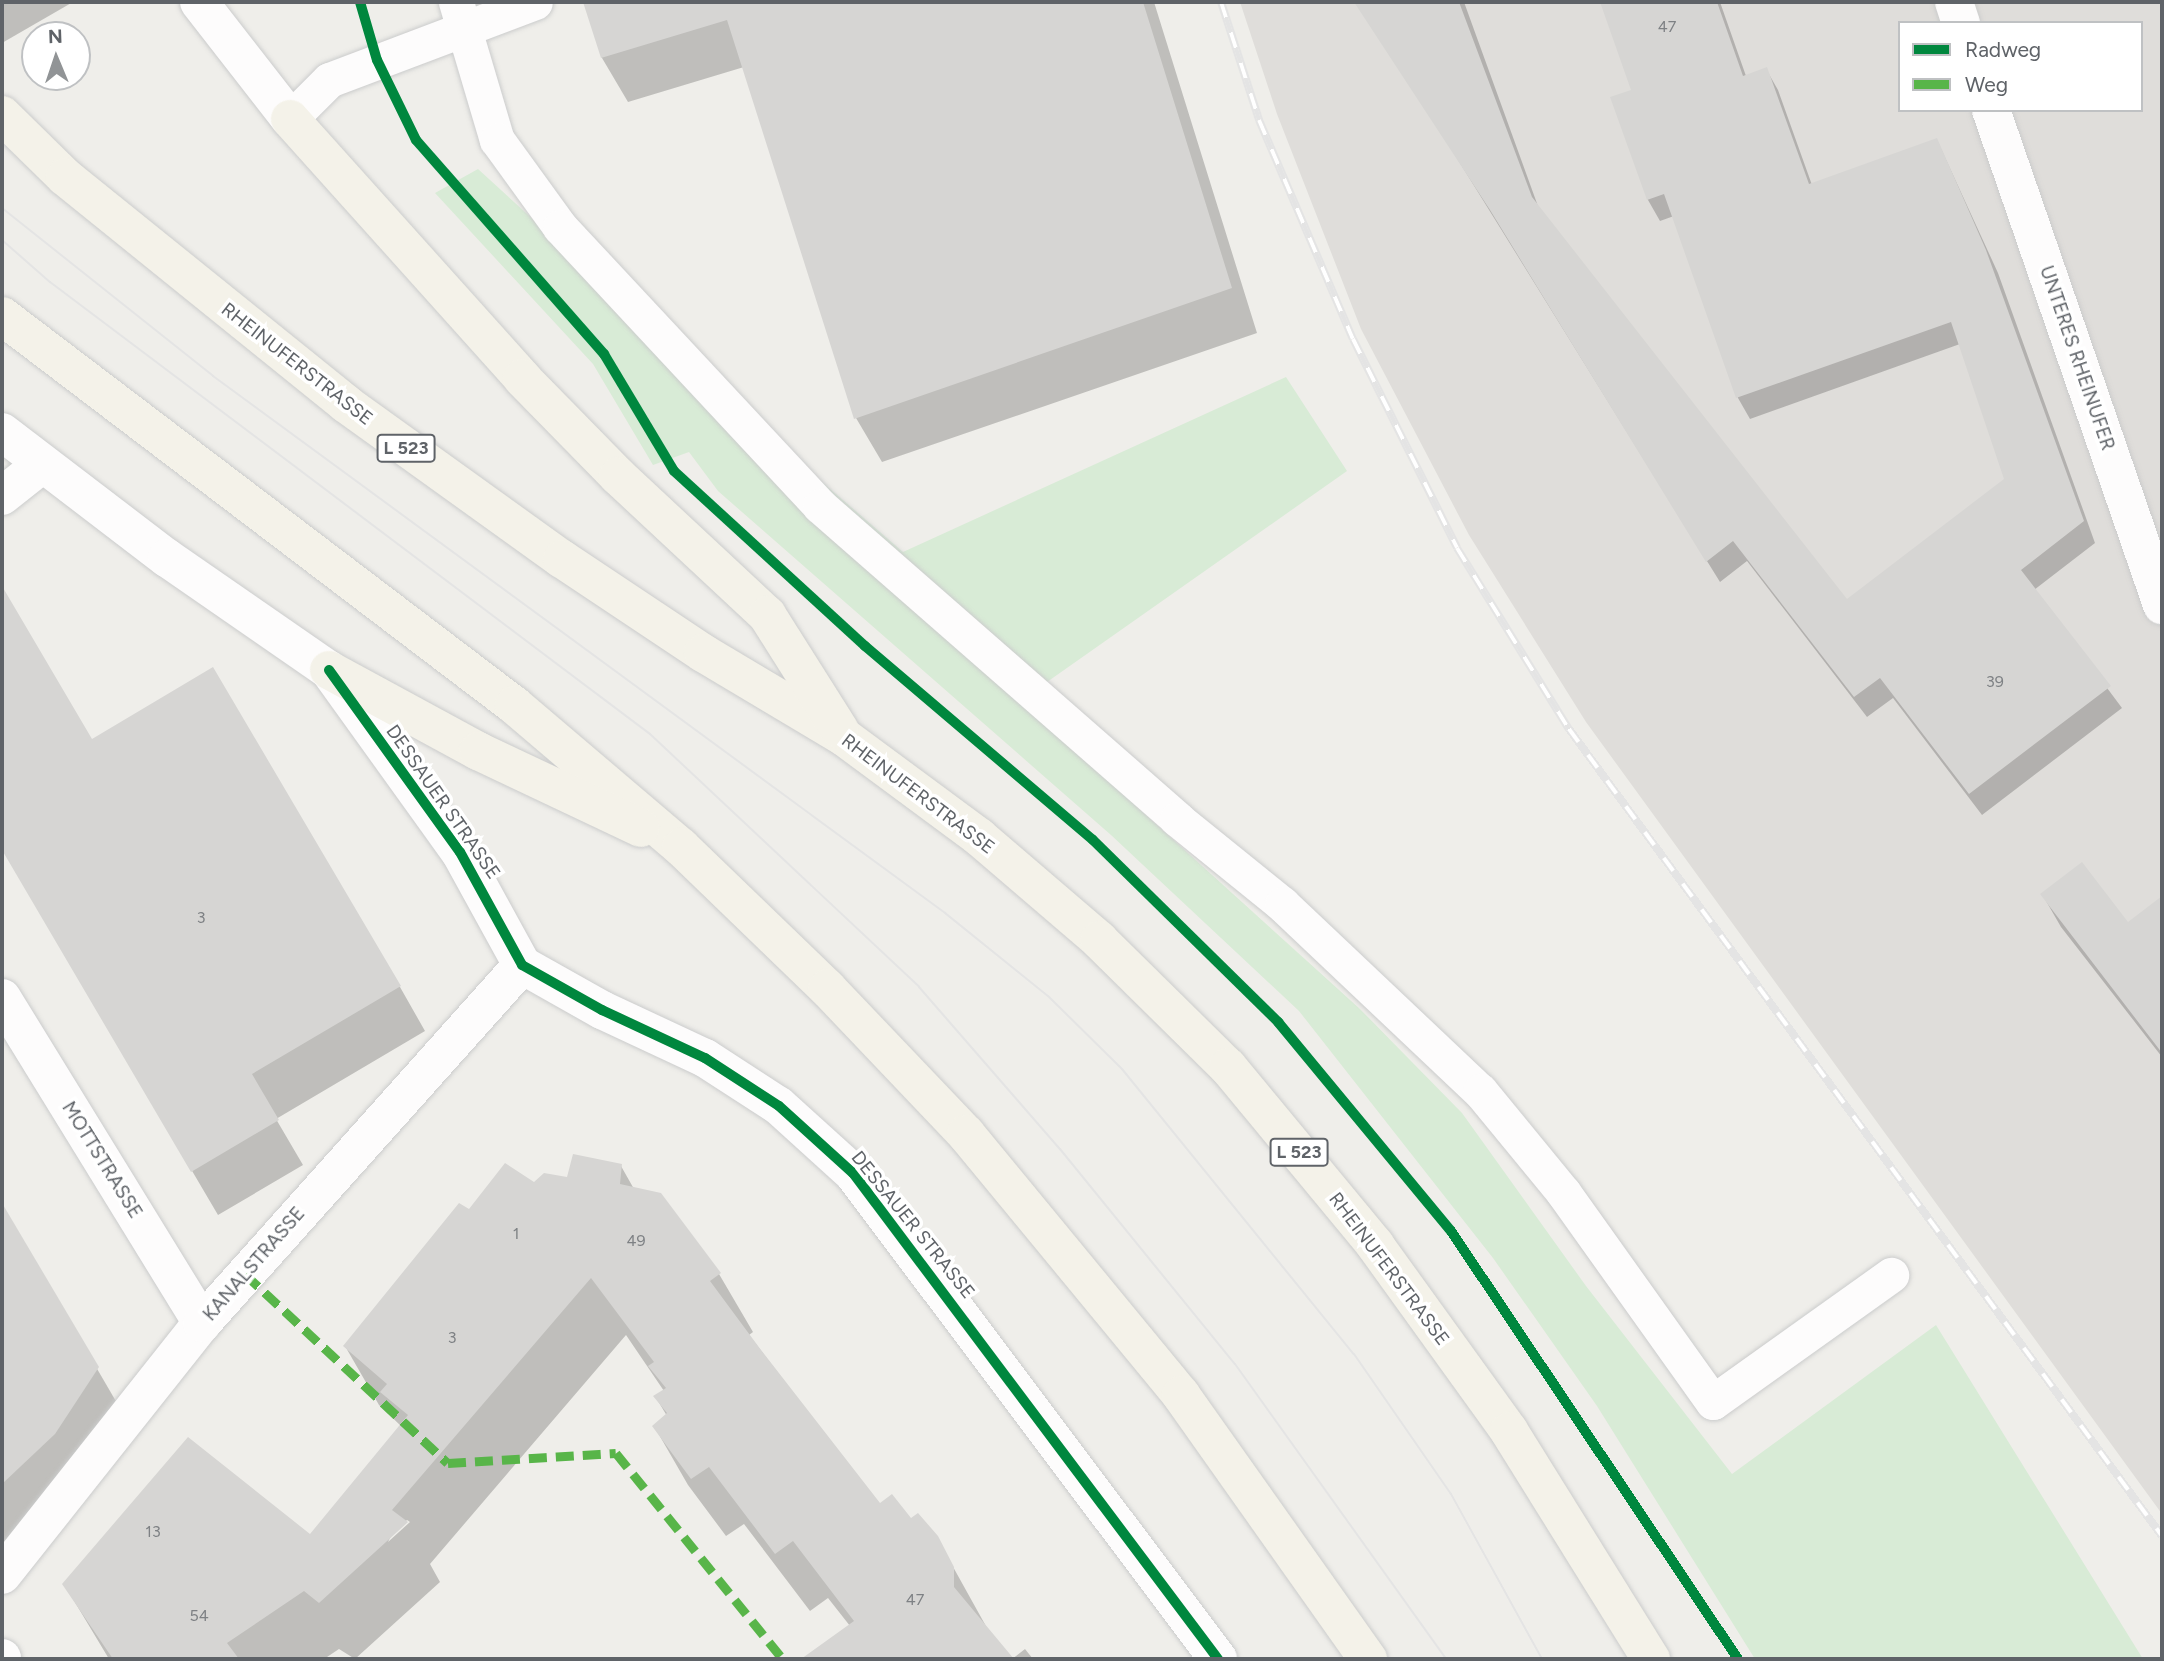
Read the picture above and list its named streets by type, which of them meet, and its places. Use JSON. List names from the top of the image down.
{
  "streets": {
    "main road": ["RHEINUFERSTRASSE", "L 523"],
    "street": [
      "UNTERES RHEINUFER",
      "DESSAUER STRASSE",
      "MOTTSTRASSE",
      "KANALSTRASSE"
    ]
  },
  "crossings": [
    ["DESSAUER STRASSE", "KANALSTRASSE"],
    ["MOTTSTRASSE", "KANALSTRASSE"]
  ],
  "house_numbers": [
    "47",
    "39",
    "3",
    "1",
    "49",
    "3",
    "13",
    "47",
    "54"
  ],
  "legend": ["Radweg", "Weg"],
  "north": "top"
}
